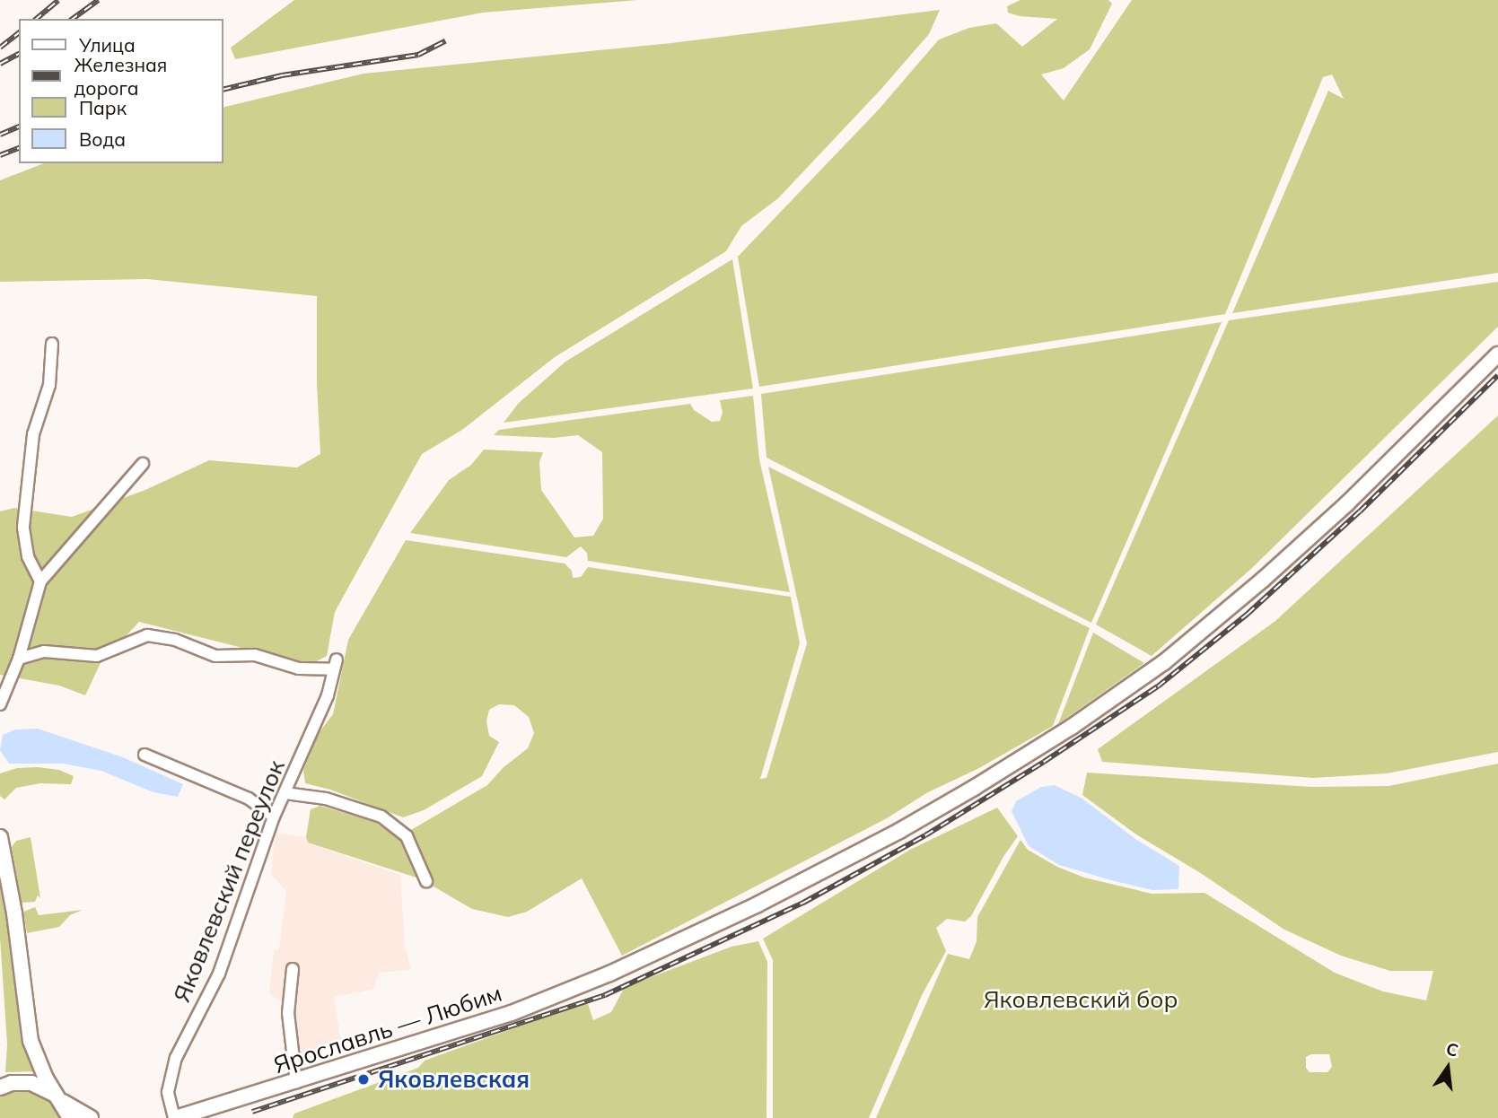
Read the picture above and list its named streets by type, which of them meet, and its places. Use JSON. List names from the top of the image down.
{
  "streets": {
    "main road": ["Ярославль — Любим"],
    "street": ["Яковлевский переулок"]
  },
  "crossings": [
    ["Яковлевский переулок", "Ярославль — Любим"]
  ],
  "parks": ["Яковлевский бор"],
  "places": ["Яковлевская"],
  "legend": [
    "Улица",
    "Железная дорога",
    "Парк",
    "Вода"
  ],
  "north": "top"
}
